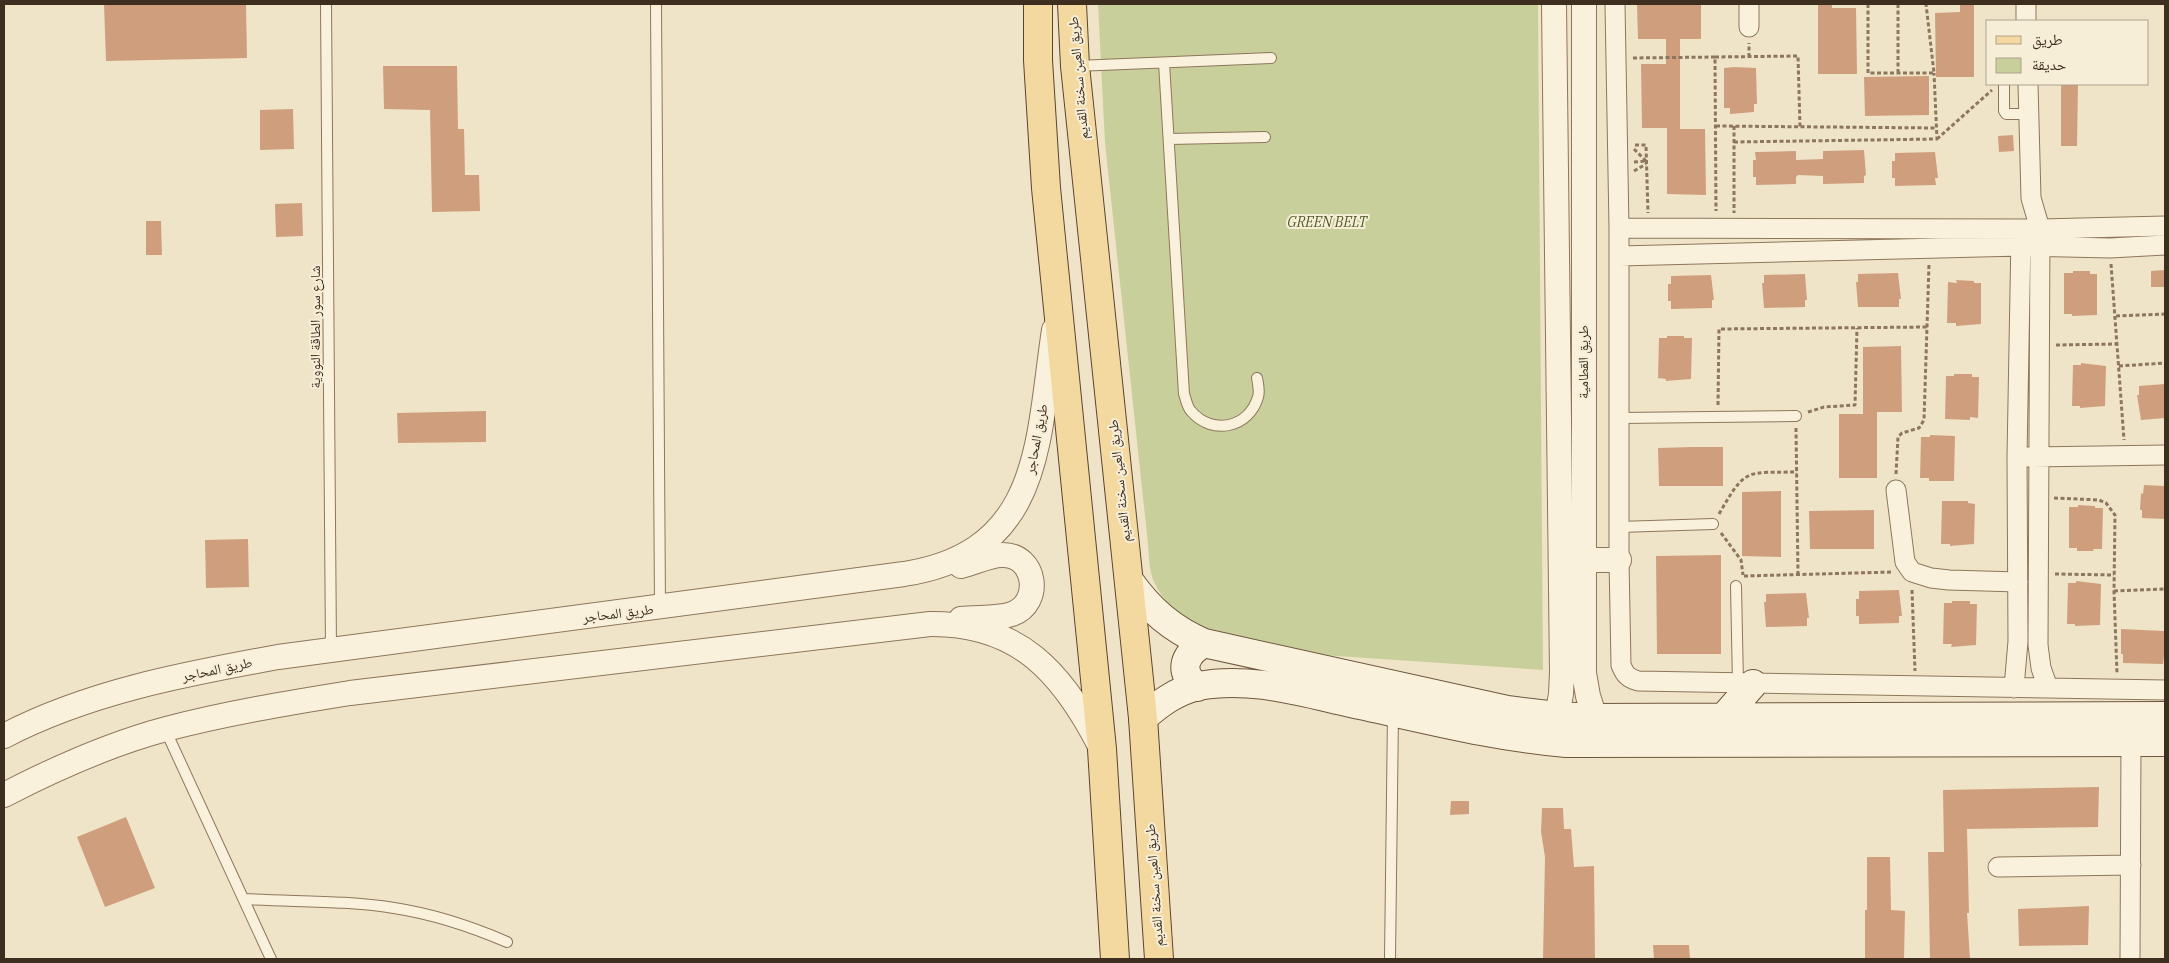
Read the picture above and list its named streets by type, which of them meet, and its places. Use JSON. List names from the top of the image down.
{
  "streets": {
    "main road": ["طريق العين سخنة القديم"],
    "street": ["طريق القطامية", "طريق المحاجر"],
    "lane": ["شارع سور الطاقة النووية"]
  },
  "crossings": [
    ["شارع سور الطاقة النووية", "طريق المحاجر"]
  ],
  "parks": ["GREEN BELT"],
  "legend": ["طريق", "حديقة"]
}
